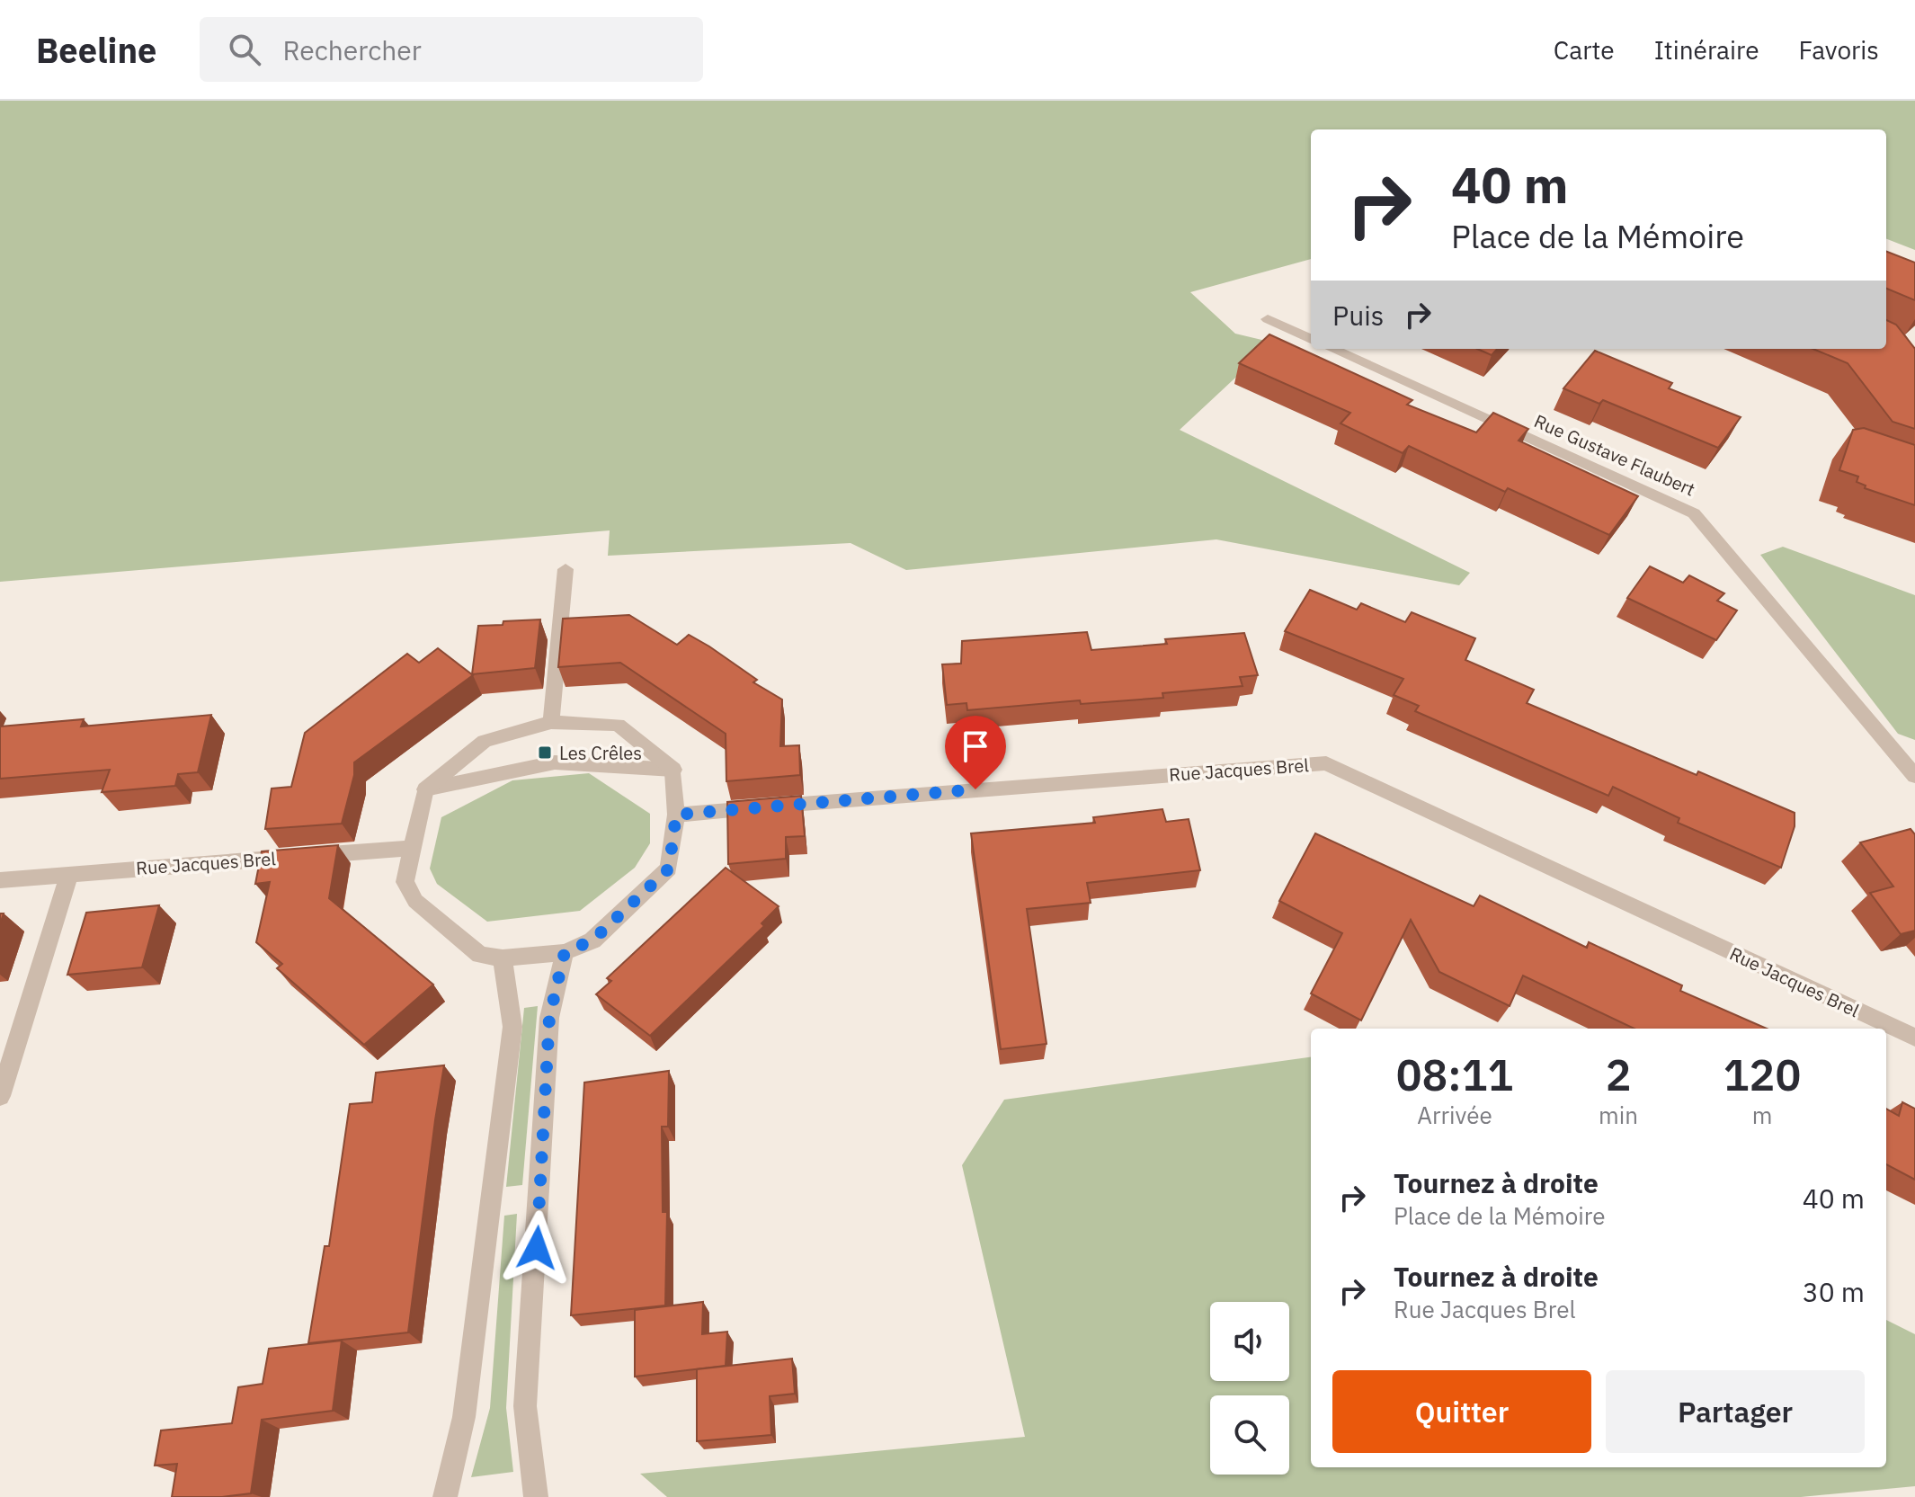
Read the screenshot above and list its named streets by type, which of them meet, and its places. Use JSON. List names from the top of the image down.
{
  "streets": {
    "street": ["Rue Gustave Flaubert", "Rue Jacques Brel"]
  },
  "places": {
    "transit": ["Les Crêles"]
  },
  "page": {
    "header": "Beeline",
    "search": "Rechercher",
    "nav": ["Carte", "Itinéraire", "Favoris"],
    "turn": ["40 m", "Place de la Mémoire"],
    "then": "Puis",
    "eta": [
      "08:11",
      "Arrivée",
      "2",
      "min",
      "120",
      "m"
    ],
    "list": [
      {
        "name": "Tournez à droite",
        "note": "Place de la Mémoire",
        "value": "40 m"
      },
      {
        "name": "Tournez à droite",
        "note": "Rue Jacques Brel",
        "value": "30 m"
      }
    ],
    "buttons": ["Quitter", "Partager"]
  }
}
